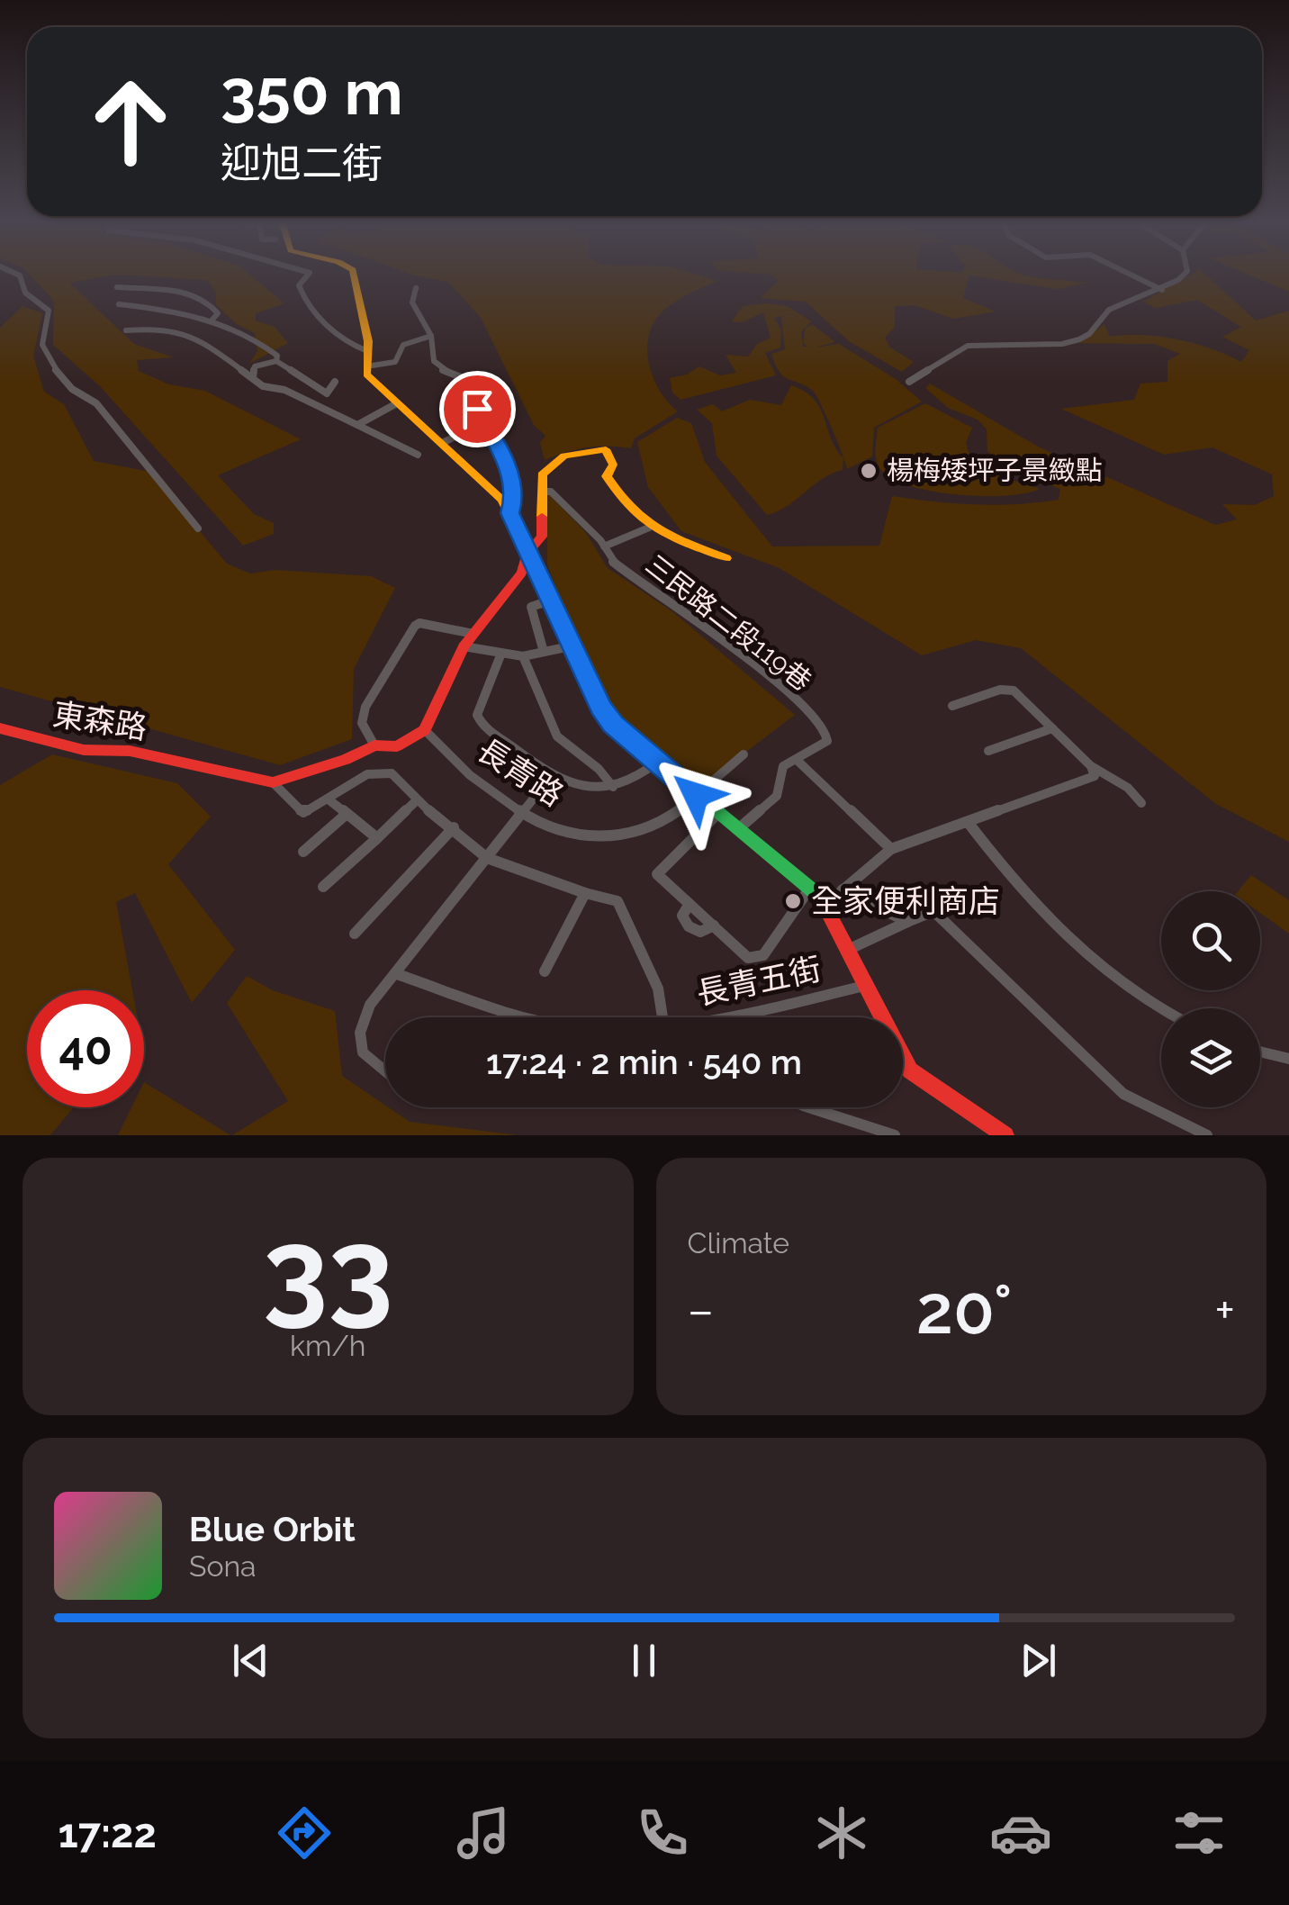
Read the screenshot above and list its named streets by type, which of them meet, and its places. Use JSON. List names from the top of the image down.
{
  "streets": {
    "street": [
      "三民路二段119巷",
      "東森路",
      "長青路",
      "長青五街"
    ]
  },
  "places": ["楊梅矮坪子景緻點", "全家便利商店"],
  "page": {
    "turn": ["350 m", "迎旭二街"],
    "limit": "40",
    "trip": "17:24 · 2 min · 540 m",
    "tile": [
      ["33", "km/h"],
      "Climate"
    ],
    "heat": ["−", "20°", "+"],
    "song": ["Blue Orbit", "Sona"],
    "tabs": "17:22"
  }
}
